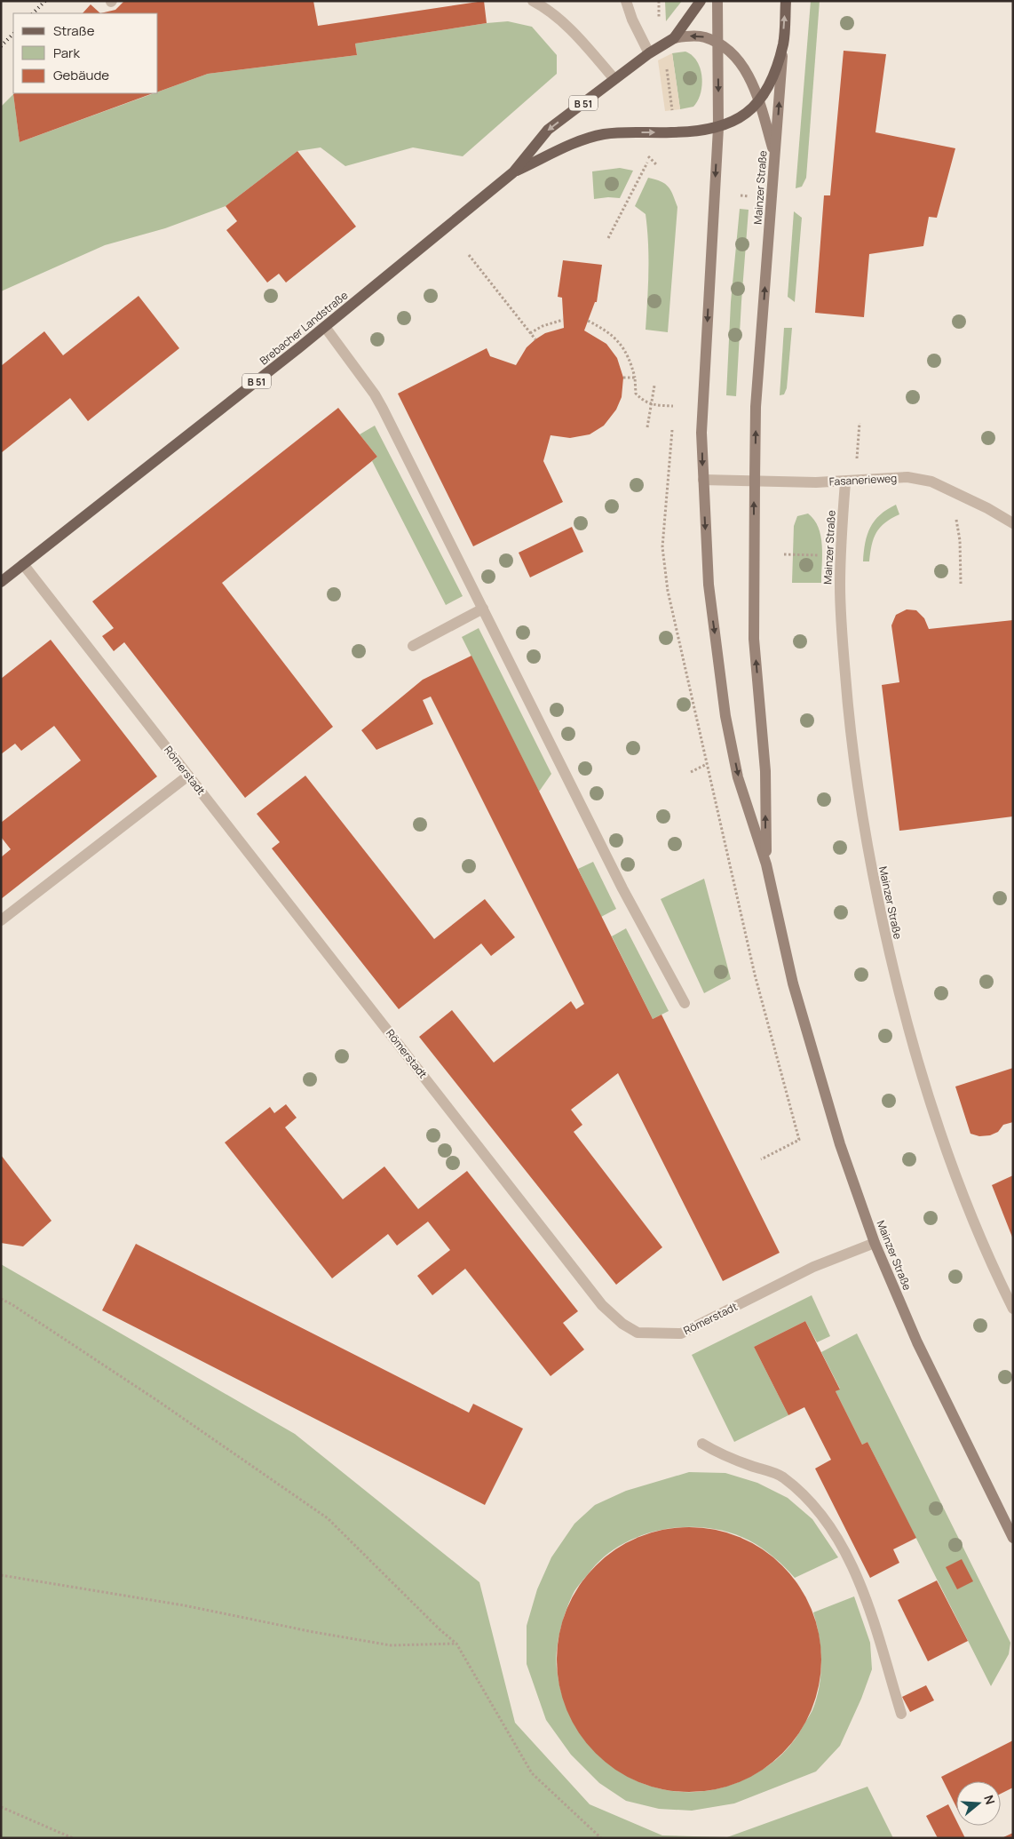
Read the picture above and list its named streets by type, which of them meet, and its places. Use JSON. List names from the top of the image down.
{
  "streets": {
    "main road": ["B 51", "Mainzer Straße", "Brebacher Landstraße"],
    "street": ["Fasanerieweg", "Römerstadt"]
  },
  "crossings": [
    ["B 51", "Mainzer Straße"],
    ["B 51", "Brebacher Landstraße"],
    ["Mainzer Straße", "Brebacher Landstraße"],
    ["Mainzer Straße", "Fasanerieweg"],
    ["Mainzer Straße", "Römerstadt"],
    ["Brebacher Landstraße", "Römerstadt"]
  ],
  "legend": ["Straße", "Park", "Gebäude"],
  "north": "right"
}
